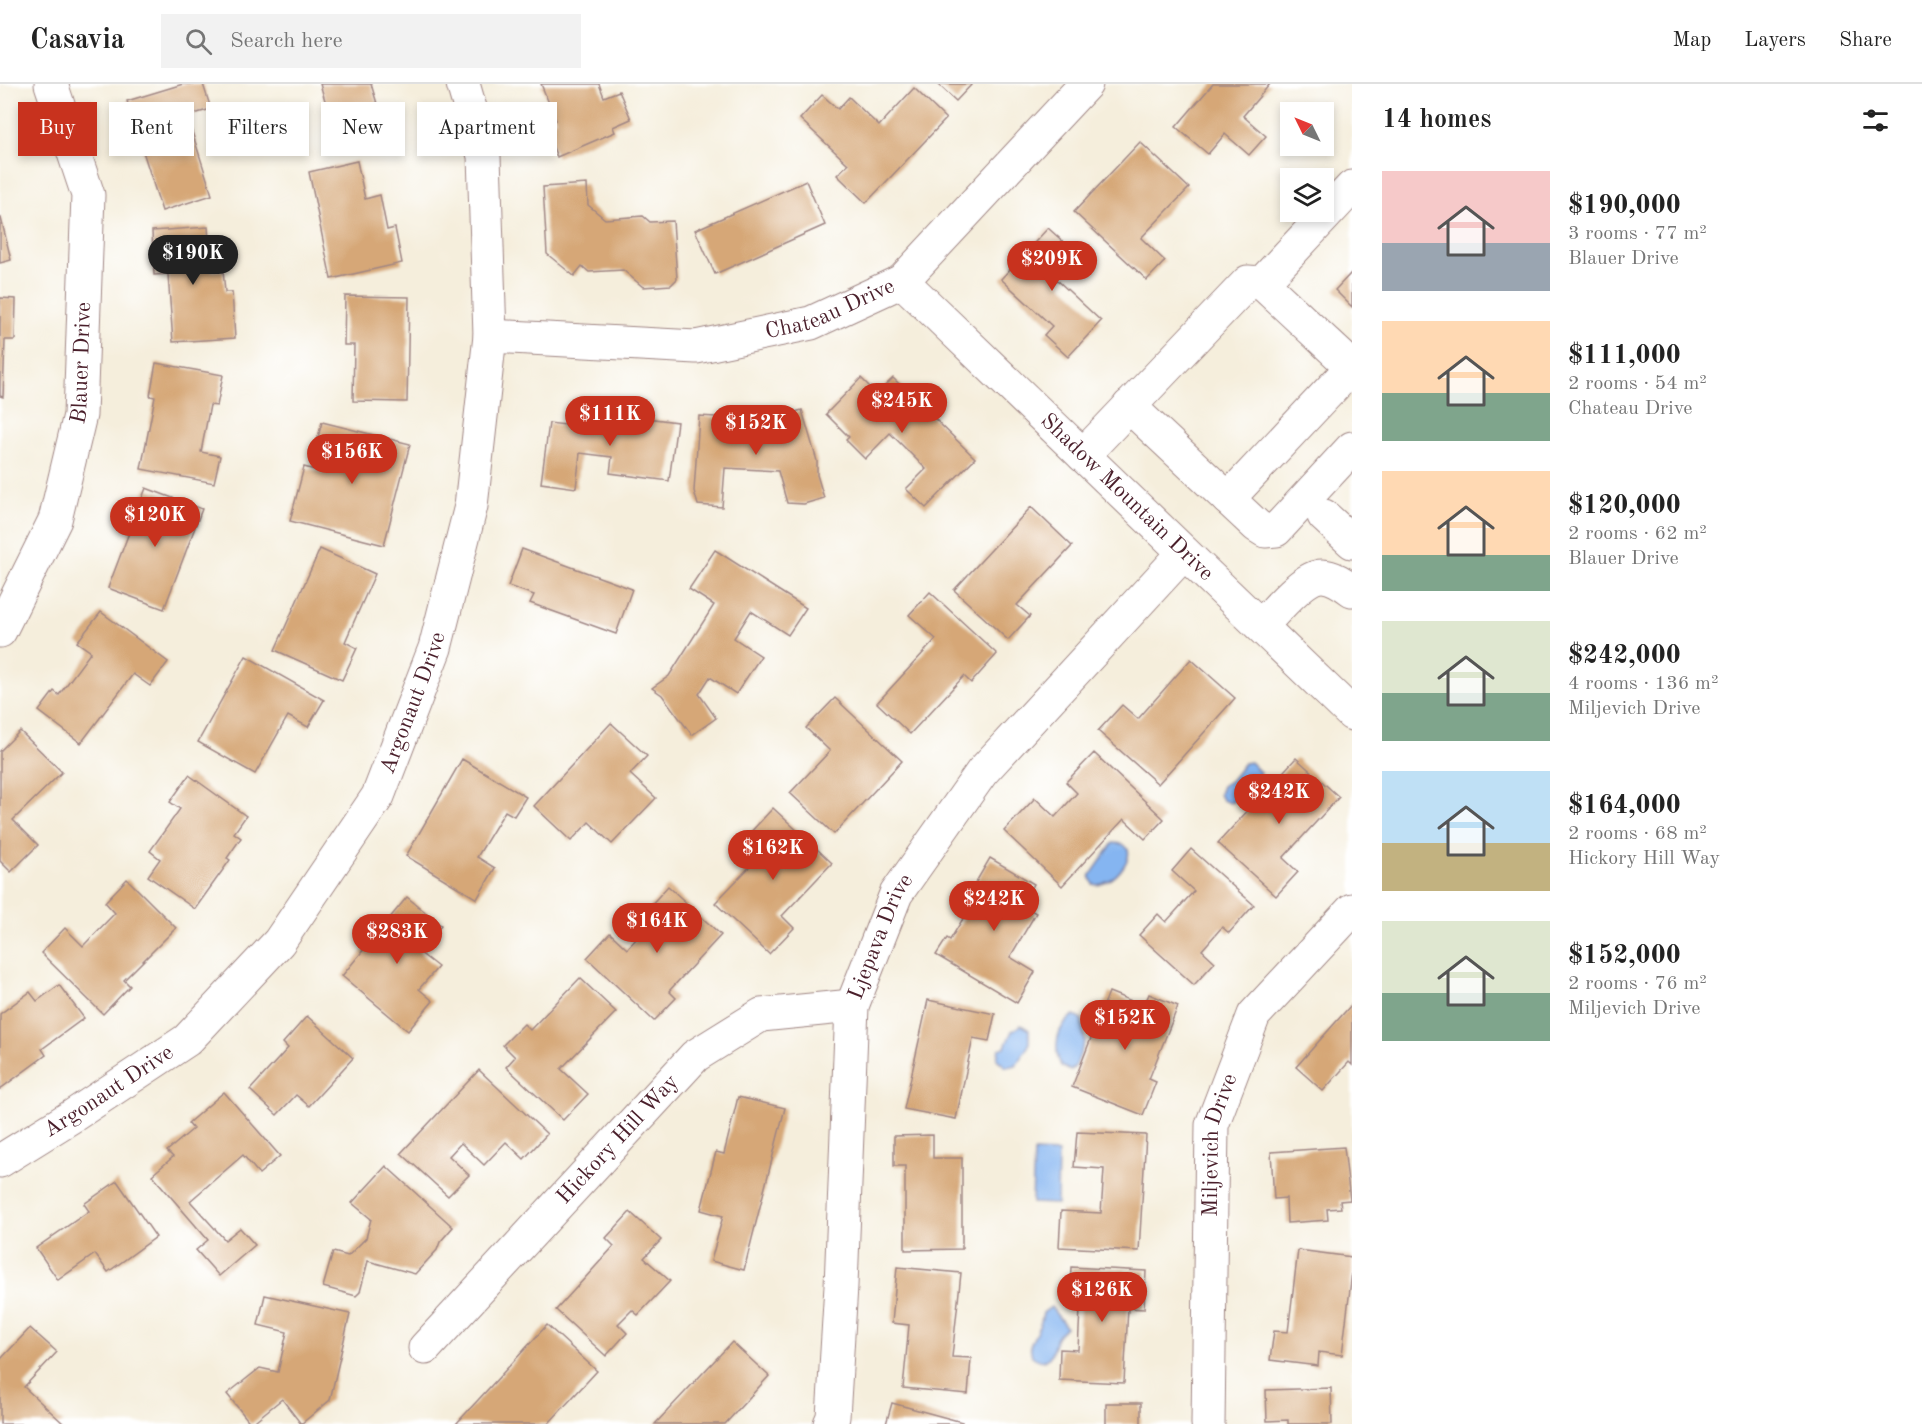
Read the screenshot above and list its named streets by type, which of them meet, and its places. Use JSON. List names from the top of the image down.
{
  "streets": {
    "street": [
      "Chateau Drive",
      "Blauer Drive",
      "Shadow Mountain Drive",
      "Argonaut Drive",
      "Ljepava Drive",
      "Hickory Hill Way",
      "Miljevich Drive"
    ]
  },
  "crossings": [
    ["Chateau Drive", "Shadow Mountain Drive"],
    ["Chateau Drive", "Argonaut Drive"],
    ["Shadow Mountain Drive", "Ljepava Drive"],
    ["Ljepava Drive", "Hickory Hill Way"]
  ],
  "north": "top left",
  "page": {
    "header": "Casavia",
    "search": "Search here",
    "nav": ["Map", "Layers", "Share"],
    "heading": "14 homes",
    "chip": [
      "Buy",
      "Rent",
      "Filters",
      "New",
      "Apartment"
    ],
    "list": [
      {
        "name": "$190,000",
        "note": "3 rooms · 77 m² · Blauer Drive"
      },
      {
        "name": "$111,000",
        "note": "2 rooms · 54 m² · Chateau Drive"
      },
      {
        "name": "$120,000",
        "note": "2 rooms · 62 m² · Blauer Drive"
      },
      {
        "name": "$242,000",
        "note": "4 rooms · 136 m² · Miljevich Drive"
      },
      {
        "name": "$164,000",
        "note": "2 rooms · 68 m² · Hickory Hill Way"
      },
      {
        "name": "$152,000",
        "note": "2 rooms · 76 m² · Miljevich Drive"
      }
    ],
    "price": [
      "$190K",
      "$209K",
      "$245K",
      "$111K",
      "$152K",
      "$156K",
      "$120K",
      "$242K",
      "$162K",
      "$242K",
      "$164K",
      "$283K",
      "$152K",
      "$126K"
    ]
  }
}
